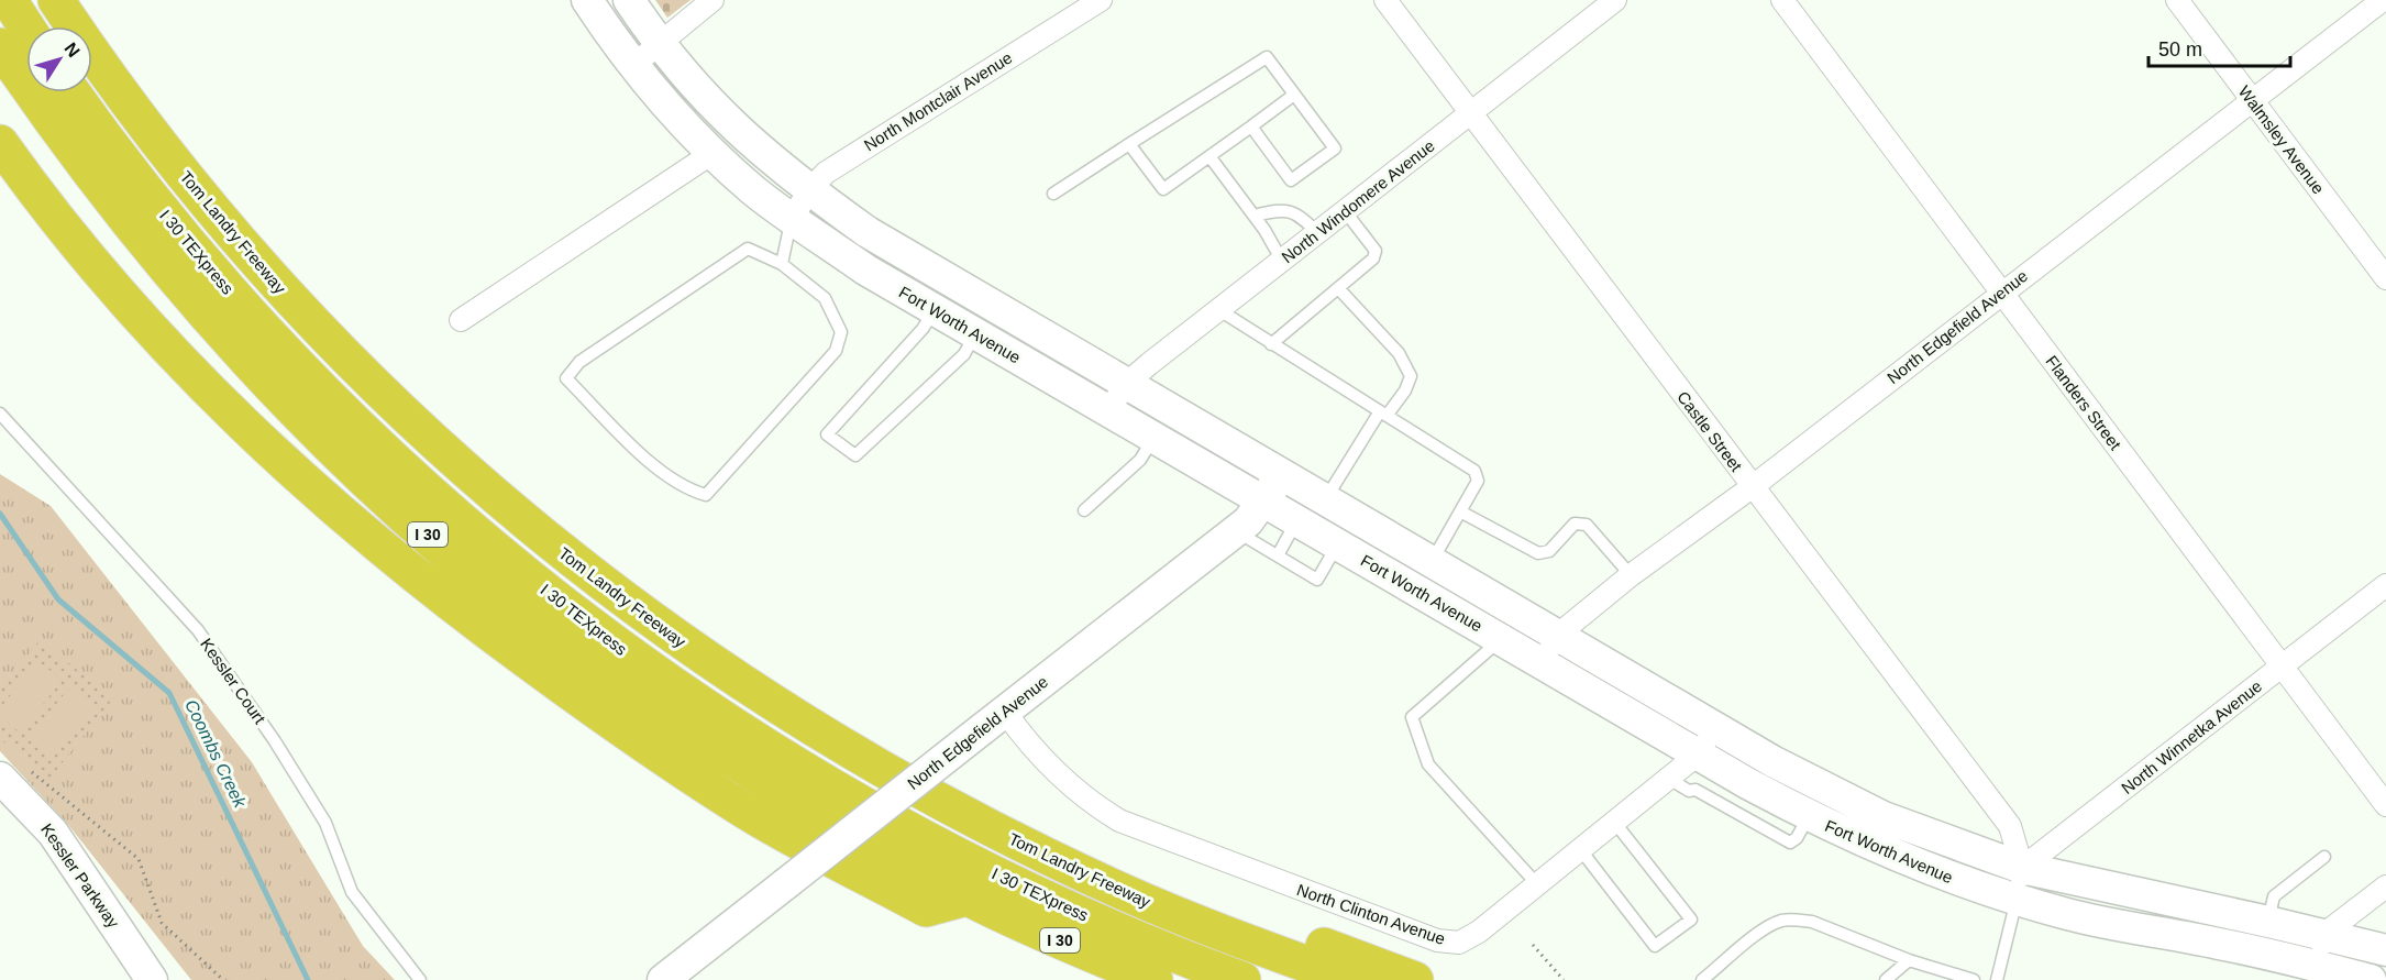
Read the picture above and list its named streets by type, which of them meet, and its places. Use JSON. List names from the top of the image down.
{
  "streets": {
    "highway": ["Tom Landry Freeway", "I 30 TEXpress", "I 30"],
    "main road": ["Fort Worth Avenue", "North Edgefield Avenue", "Kessler Parkway"],
    "street": [
      "North Montclair Avenue",
      "Walmsley Avenue",
      "North Windomere Avenue",
      "Flanders Street",
      "Castle Street",
      "North Winnetka Avenue",
      "North Clinton Avenue"
    ],
    "lane": ["Kessler Court"]
  },
  "crossings": [
    ["North Montclair Avenue", "Fort Worth Avenue"],
    ["Walmsley Avenue", "North Edgefield Avenue"],
    ["North Windomere Avenue", "Fort Worth Avenue"],
    ["North Windomere Avenue", "Castle Street"],
    ["Fort Worth Avenue", "North Edgefield Avenue"],
    ["Fort Worth Avenue", "Castle Street"],
    ["Fort Worth Avenue", "North Winnetka Avenue"],
    ["Fort Worth Avenue", "North Clinton Avenue"],
    ["North Edgefield Avenue", "Flanders Street"],
    ["North Edgefield Avenue", "Castle Street"],
    ["North Edgefield Avenue", "North Clinton Avenue"],
    ["Flanders Street", "North Winnetka Avenue"],
    ["Castle Street", "North Winnetka Avenue"]
  ],
  "water": ["Coombs Creek"],
  "scale_bar": "50 m",
  "north": "top right"
}
